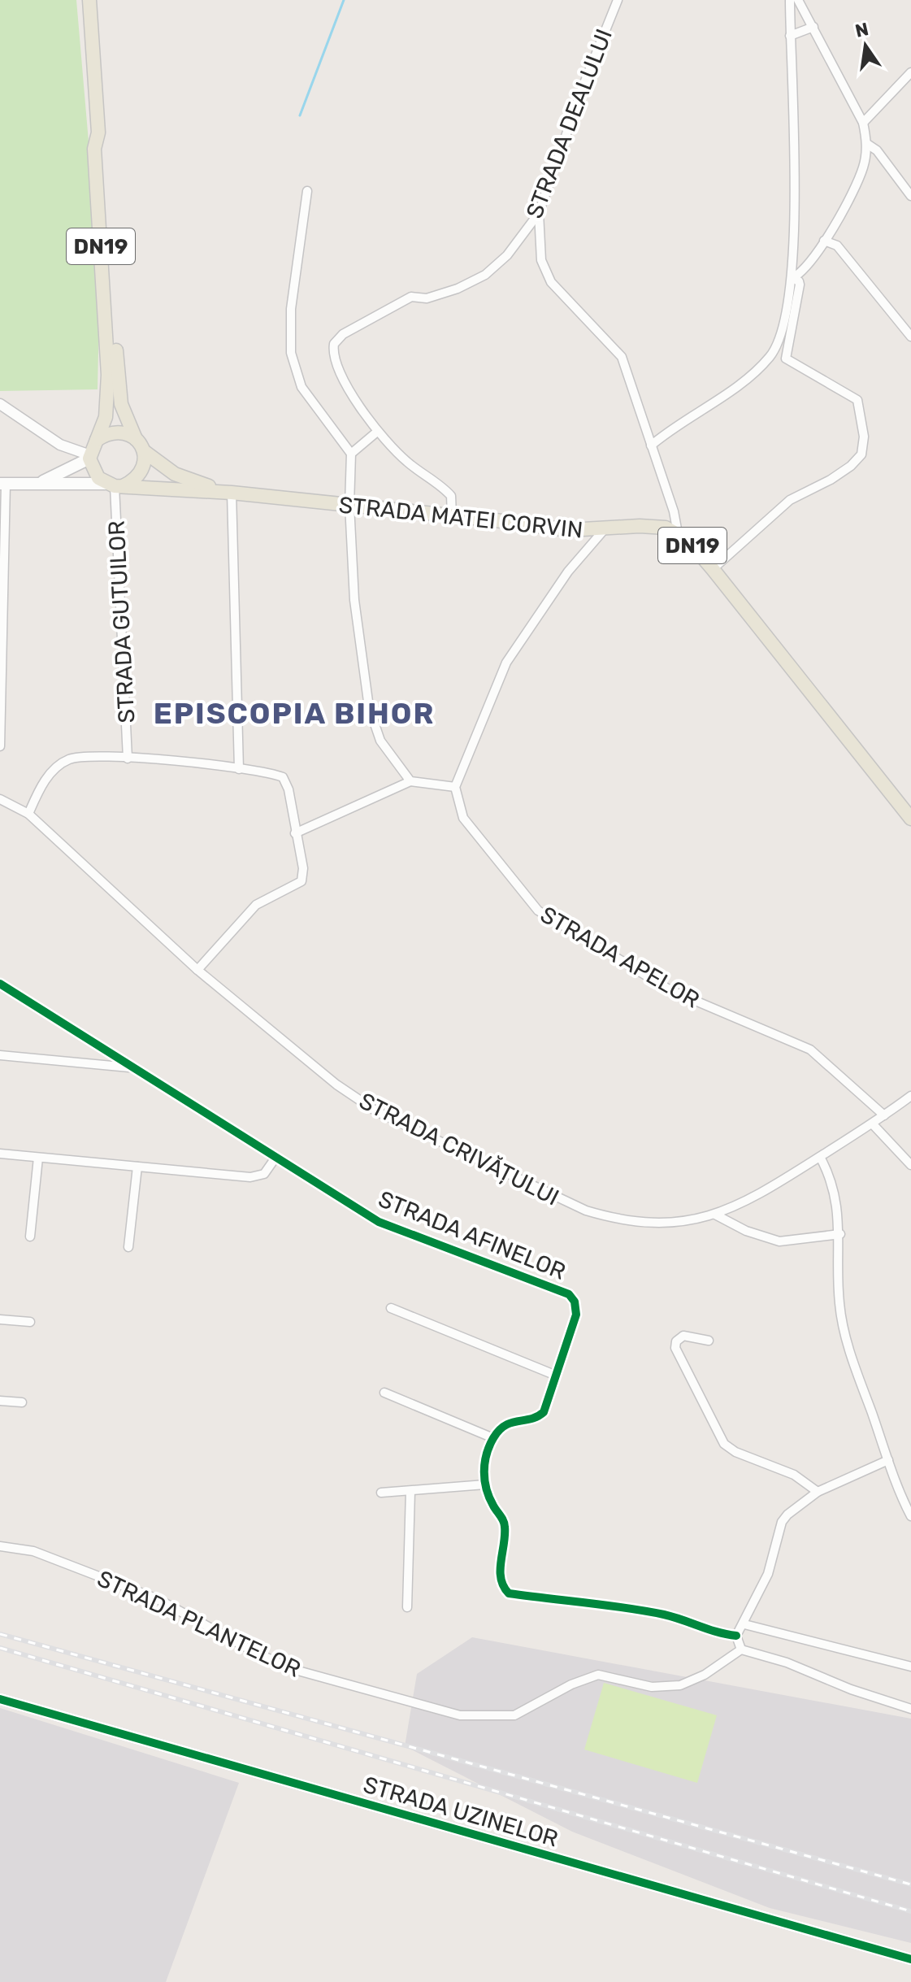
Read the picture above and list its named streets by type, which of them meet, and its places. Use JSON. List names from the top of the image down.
{
  "streets": {
    "main road": ["DN19", "STRADA MATEI CORVIN"],
    "street": [
      "STRADA DEALULUI",
      "STRADA GUTUILOR",
      "STRADA APELOR",
      "STRADA CRIVĂȚULUI",
      "STRADA AFINELOR",
      "STRADA PLANTELOR",
      "STRADA UZINELOR"
    ]
  },
  "crossings": [
    ["STRADA DEALULUI", "STRADA MATEI CORVIN"],
    ["DN19", "STRADA MATEI CORVIN"],
    ["DN19", "STRADA GUTUILOR"],
    ["STRADA MATEI CORVIN", "STRADA GUTUILOR"],
    ["STRADA APELOR", "STRADA CRIVĂȚULUI"]
  ],
  "districts": ["EPISCOPIA BIHOR"],
  "north": "top"
}
